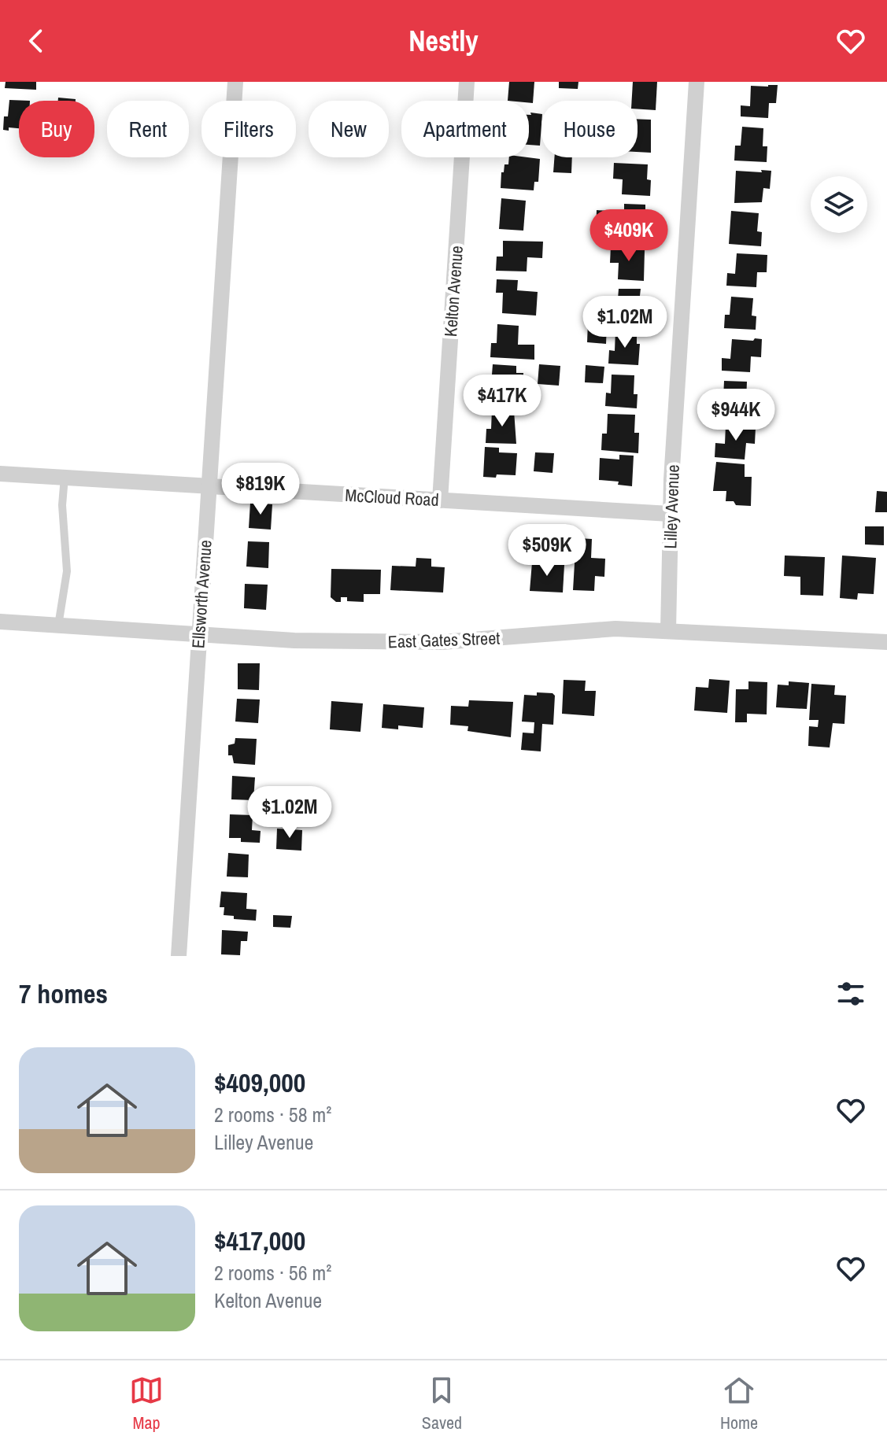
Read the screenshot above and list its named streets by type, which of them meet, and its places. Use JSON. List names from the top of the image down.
{
  "streets": {
    "street": [
      "Kelton Avenue",
      "McCloud Road",
      "Lilley Avenue",
      "Ellsworth Avenue",
      "East Gates Street"
    ]
  },
  "crossings": [
    ["Kelton Avenue", "McCloud Road"],
    ["McCloud Road", "Lilley Avenue"],
    ["McCloud Road", "Ellsworth Avenue"],
    ["Lilley Avenue", "East Gates Street"],
    ["Ellsworth Avenue", "East Gates Street"]
  ],
  "page": {
    "header": "Nestly",
    "chip": [
      "Buy",
      "Rent",
      "Filters",
      "New",
      "Apartment",
      "House"
    ],
    "price": [
      "$409K",
      "$1.02M",
      "$417K",
      "$944K",
      "$819K",
      "$509K",
      "$1.02M"
    ],
    "heading": "7 homes",
    "list": [
      {
        "name": "$409,000",
        "note": "2 rooms · 58 m² · Lilley Avenue"
      },
      {
        "name": "$417,000",
        "note": "2 rooms · 56 m² · Kelton Avenue"
      }
    ],
    "tabs": ["Map", "Saved", "Home"]
  }
}
